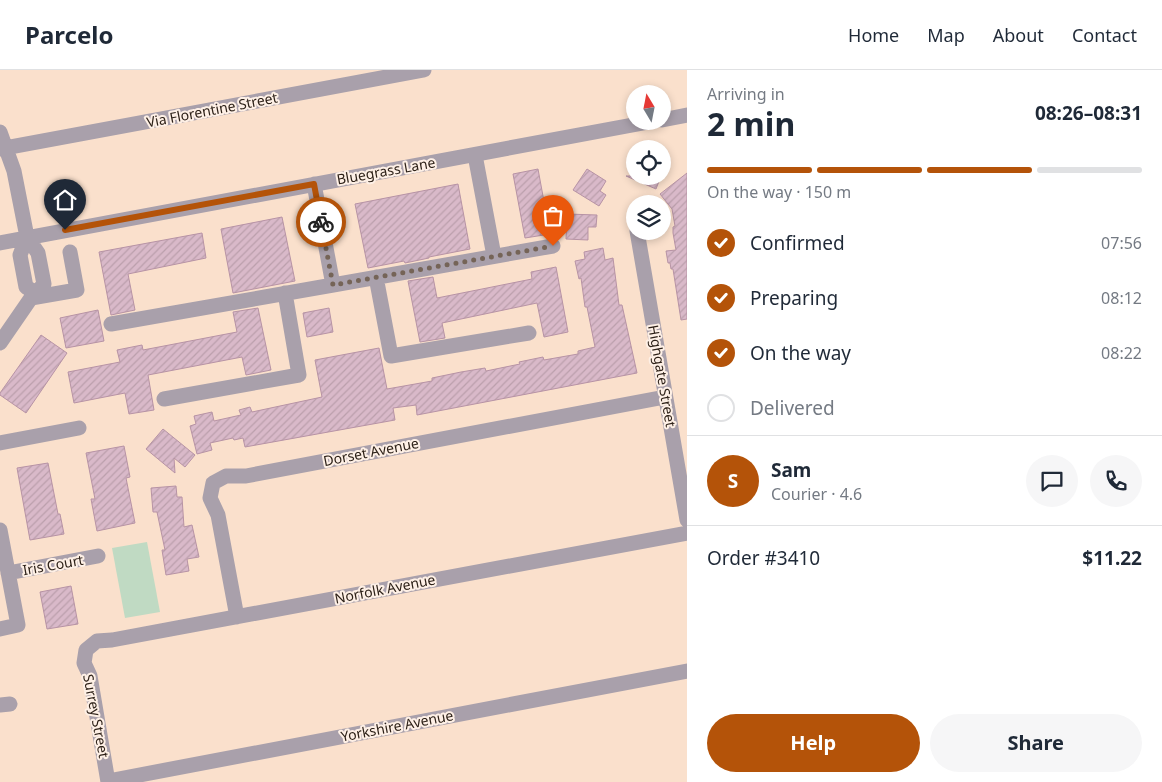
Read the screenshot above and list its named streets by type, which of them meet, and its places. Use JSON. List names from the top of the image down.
{
  "streets": {
    "street": [
      "Via Florentine Street",
      "Bluegrass Lane",
      "Highgate Street",
      "Dorset Avenue",
      "Iris Court",
      "Norfolk Avenue",
      "Surrey Street",
      "Yorkshire Avenue"
    ]
  },
  "crossings": [
    ["Highgate Street", "Dorset Avenue"],
    ["Dorset Avenue", "Norfolk Avenue"],
    ["Norfolk Avenue", "Surrey Street"],
    ["Surrey Street", "Yorkshire Avenue"]
  ],
  "north": "top",
  "page": {
    "header": "Parcelo",
    "nav": [
      "Home",
      "Map",
      "About",
      "Contact"
    ],
    "heading": ["2 min", "Arriving in", "08:26–08:31"],
    "panel": [
      "Sam",
      "Courier · 4.6",
      "Order #3410",
      "$11.22"
    ],
    "bar": "On the way · 150 m",
    "list": [
      ["Confirmed", "07:56"],
      ["Preparing", "08:12"],
      ["On the way", "08:22"],
      "Delivered"
    ],
    "round": "S",
    "buttons": ["Help", "Share"]
  }
}
